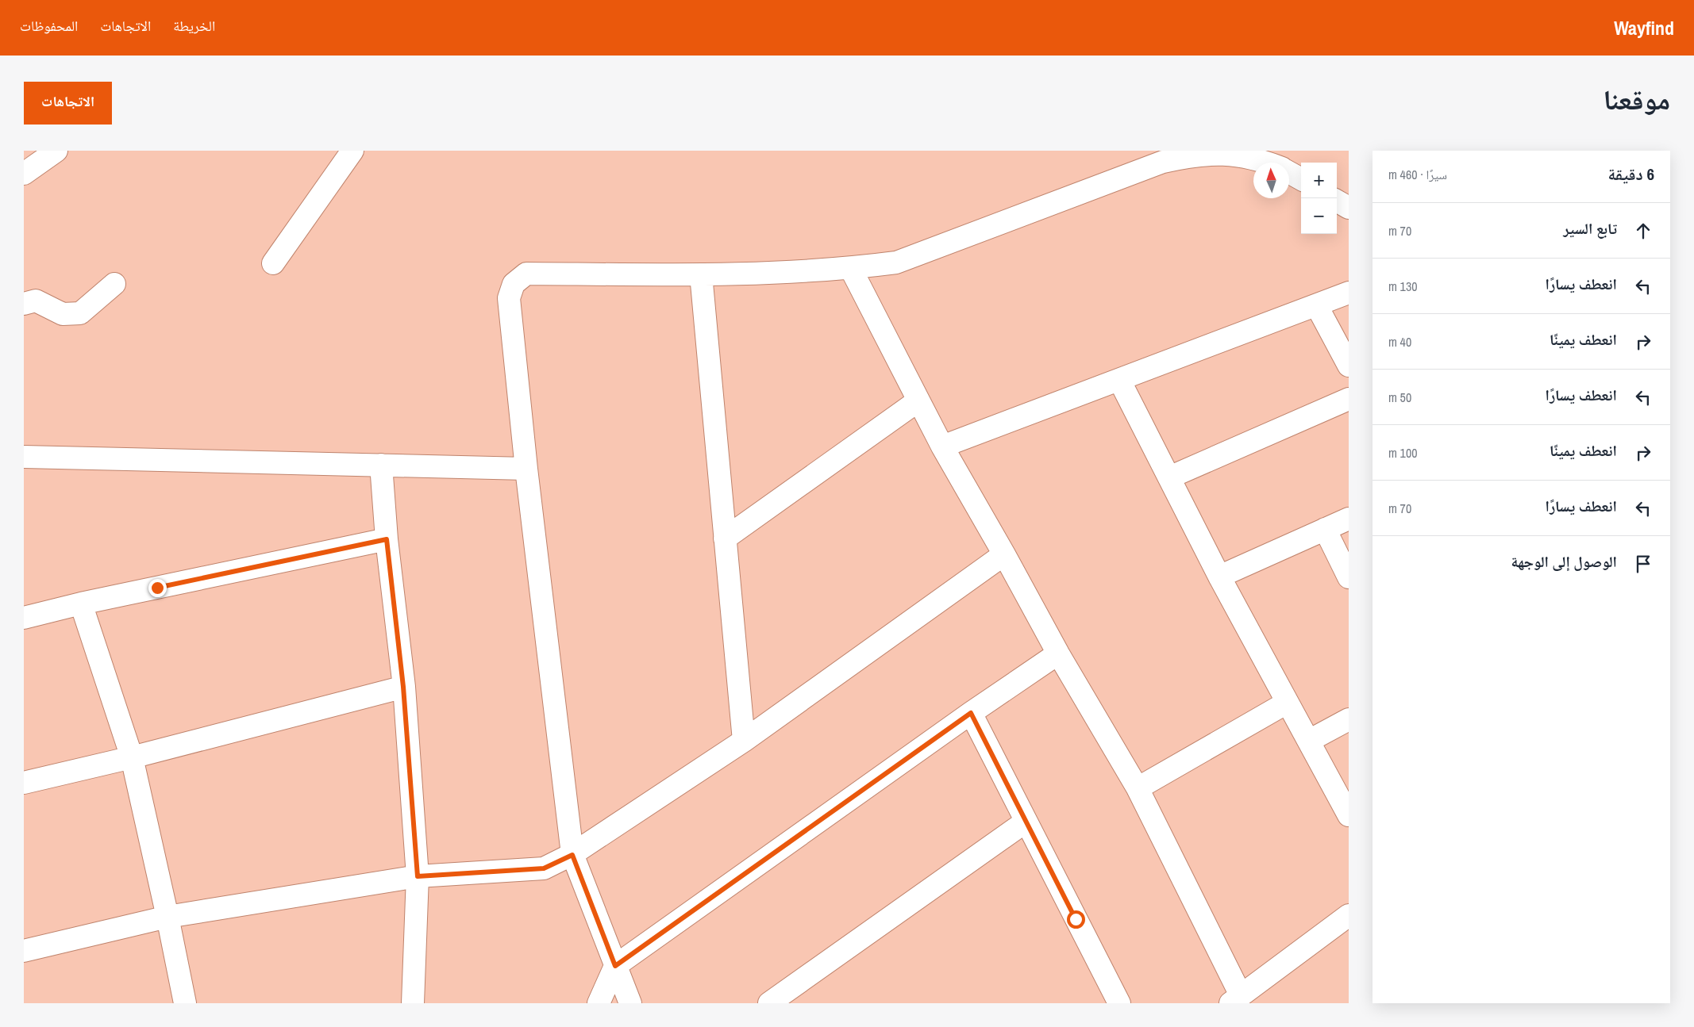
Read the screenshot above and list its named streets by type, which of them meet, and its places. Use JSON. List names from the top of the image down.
{
  "north": "top",
  "page": {
    "header": "Wayfind",
    "nav": ["الخريطة", "الاتجاهات", "المحفوظات"],
    "title": "موقعنا",
    "buttons": "الاتجاهات",
    "heading": ["6 دقيقة", "سيرًا · 460 m"],
    "map_buttons": ["+", "−"],
    "list": [
      ["تابع السير", "70 m"],
      ["انعطف يسارًا", "130 m"],
      ["انعطف يمينًا", "40 m"],
      ["انعطف يسارًا", "50 m"],
      ["انعطف يمينًا", "100 m"],
      ["انعطف يسارًا", "70 m"],
      "الوصول إلى الوجهة"
    ]
  }
}
